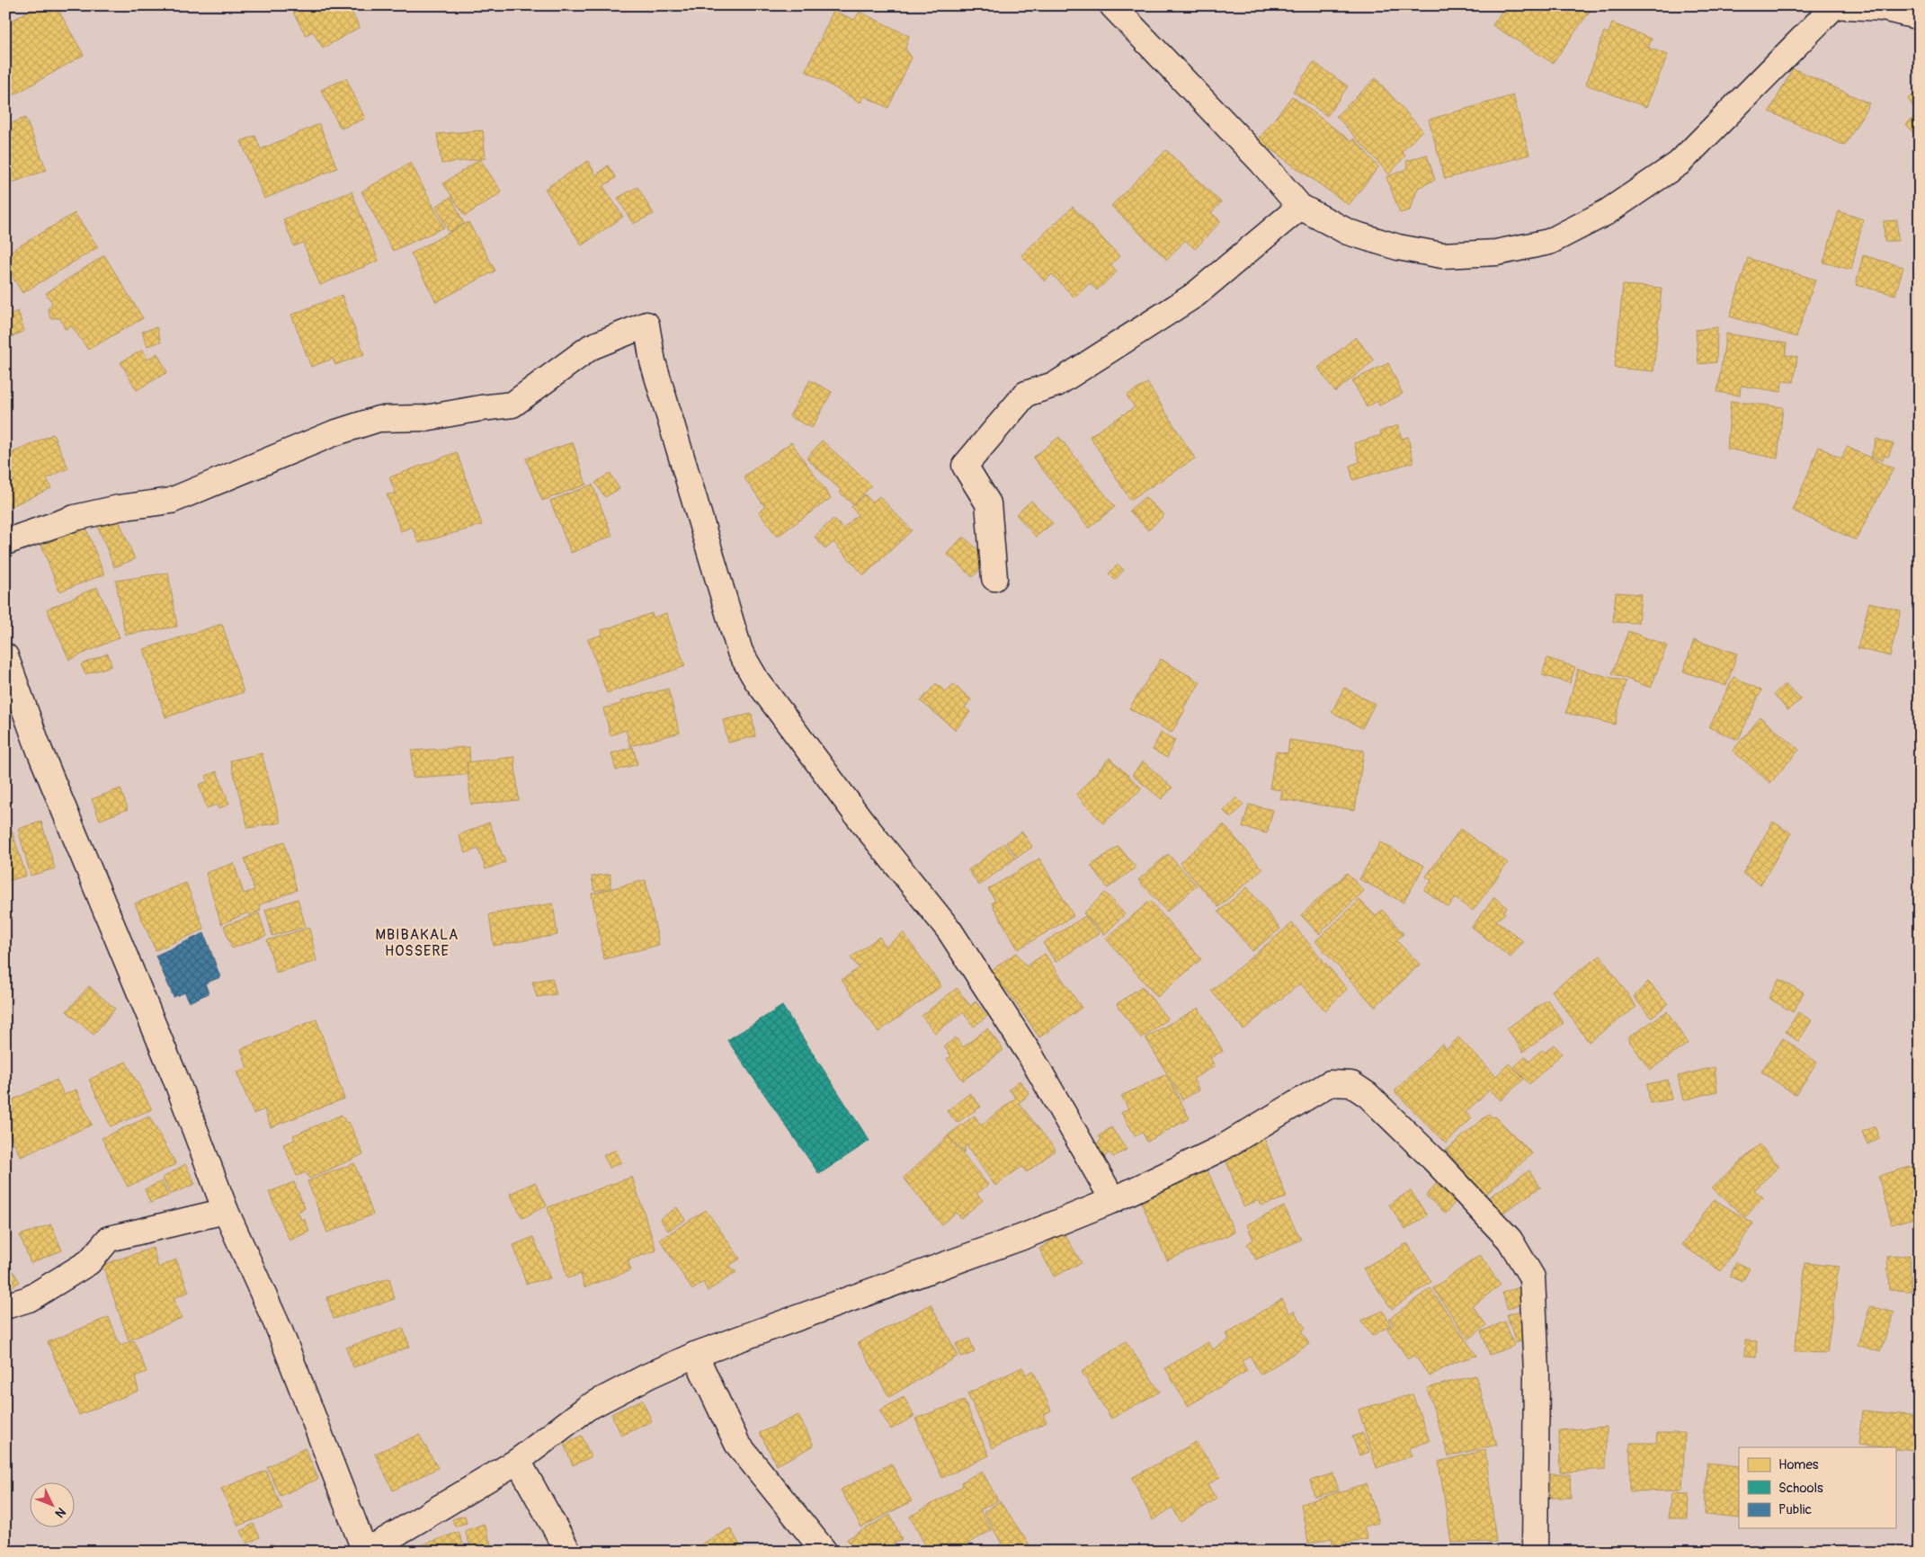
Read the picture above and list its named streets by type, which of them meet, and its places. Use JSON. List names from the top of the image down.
{
  "districts": ["MBIBAKALA HOSSERE"],
  "legend": ["Homes", "Schools", "Public"],
  "north": "bottom right"
}
